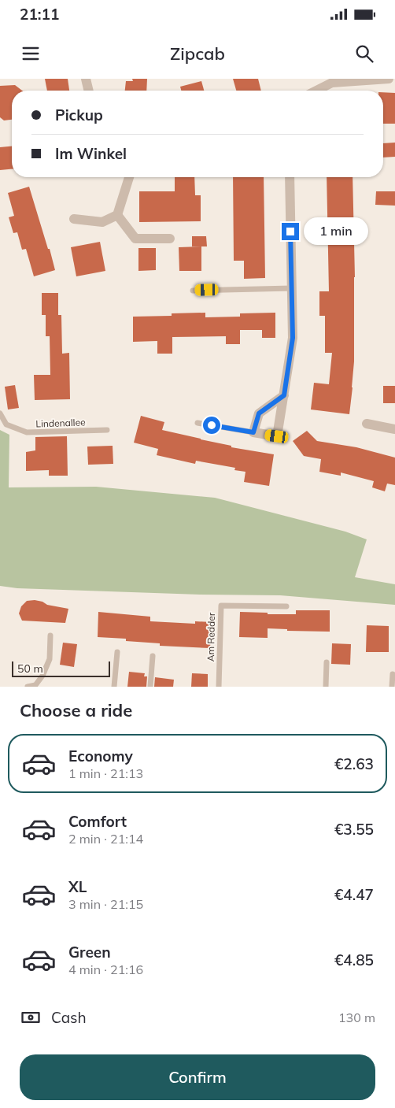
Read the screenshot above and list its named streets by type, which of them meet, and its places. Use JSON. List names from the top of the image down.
{
  "streets": {
    "lane": ["Lindenallee", "Am Redder"]
  },
  "scale_bar": "50 m",
  "page": {
    "status": "21:11",
    "header": "Zipcab",
    "banner": ["Pickup", "Im Winkel"],
    "bubble": "1 min",
    "scale": "50 m",
    "heading": "Choose a ride",
    "list": [
      {
        "name": "Economy",
        "note": "1 min · 21:13",
        "value": "€2.63"
      },
      {
        "name": "Comfort",
        "note": "2 min · 21:14",
        "value": "€3.55"
      },
      {
        "name": "XL",
        "note": "3 min · 21:15",
        "value": "€4.47"
      },
      {
        "name": "Green",
        "note": "4 min · 21:16",
        "value": "€4.85"
      }
    ],
    "pay": ["Cash", "130 m"],
    "buttons": "Confirm"
  }
}
